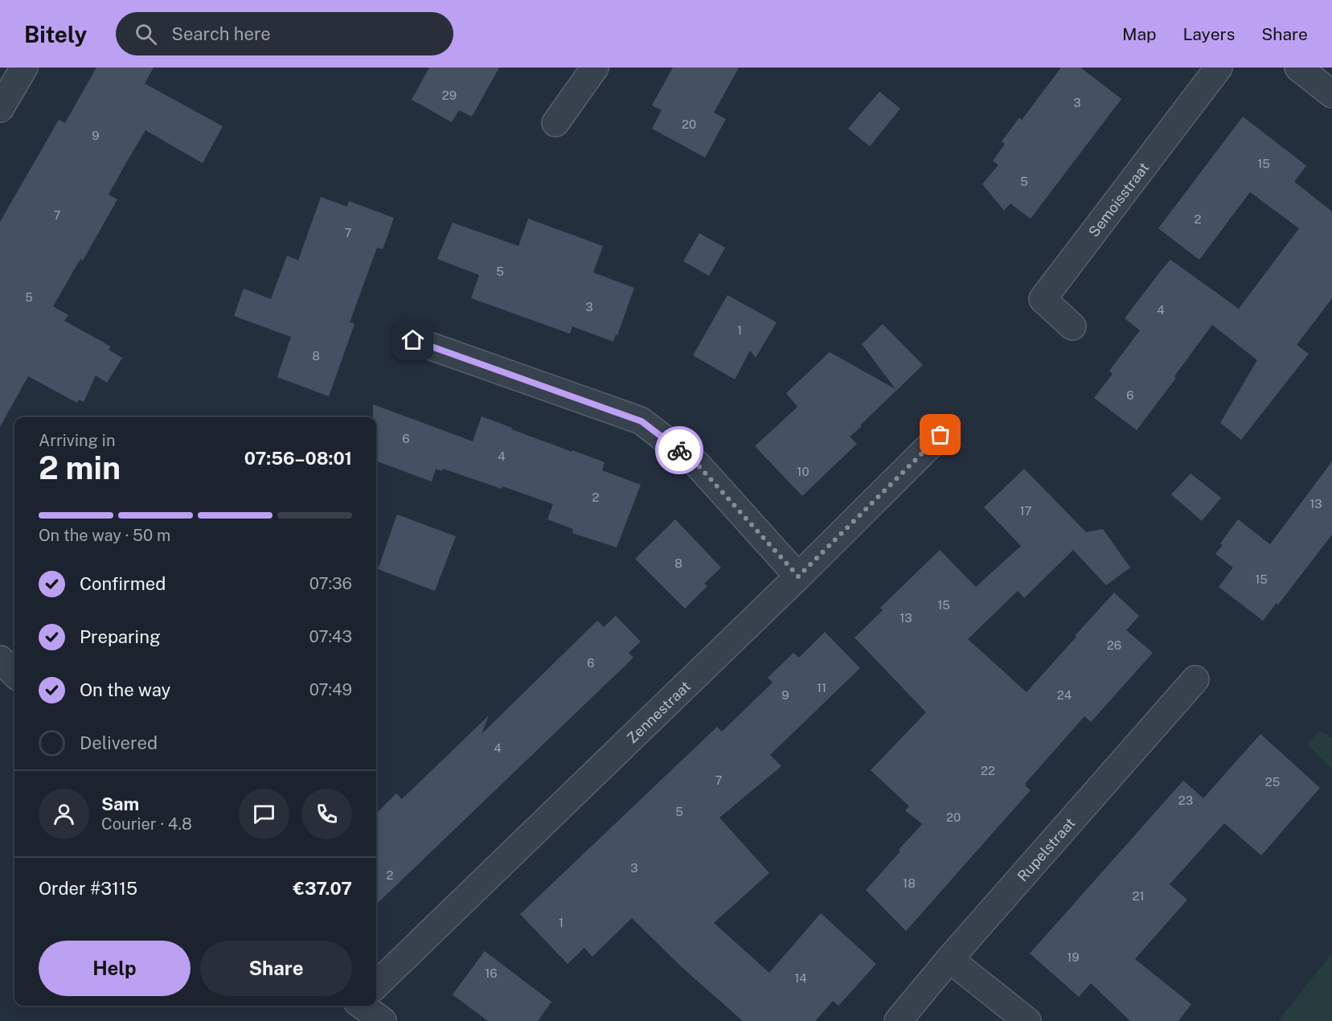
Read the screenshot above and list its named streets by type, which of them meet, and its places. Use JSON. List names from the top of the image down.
{
  "streets": {
    "street": ["Semoisstraat", "Zennestraat", "Rupelstraat"]
  },
  "house_numbers": [
    "29",
    "3",
    "20",
    "9",
    "15",
    "5",
    "7",
    "2",
    "7",
    "5",
    "5",
    "3",
    "4",
    "1",
    "8",
    "6",
    "6",
    "4",
    "10",
    "2",
    "13",
    "17",
    "8",
    "15",
    "15",
    "13",
    "26",
    "6",
    "11",
    "9",
    "24",
    "4",
    "22",
    "7",
    "25",
    "23",
    "5",
    "20",
    "3",
    "2",
    "18",
    "21",
    "1",
    "19",
    "16",
    "14"
  ],
  "page": {
    "header": "Bitely",
    "search": "Search here",
    "nav": ["Map", "Layers", "Share"],
    "heading": ["2 min", "Arriving in", "07:56–08:01"],
    "panel": [
      "Sam",
      "Courier · 4.8",
      "Order #3115",
      "€37.07"
    ],
    "bar": "On the way · 50 m",
    "list": [
      ["Confirmed", "07:36"],
      ["Preparing", "07:43"],
      ["On the way", "07:49"],
      "Delivered"
    ],
    "buttons": ["Help", "Share"]
  }
}
